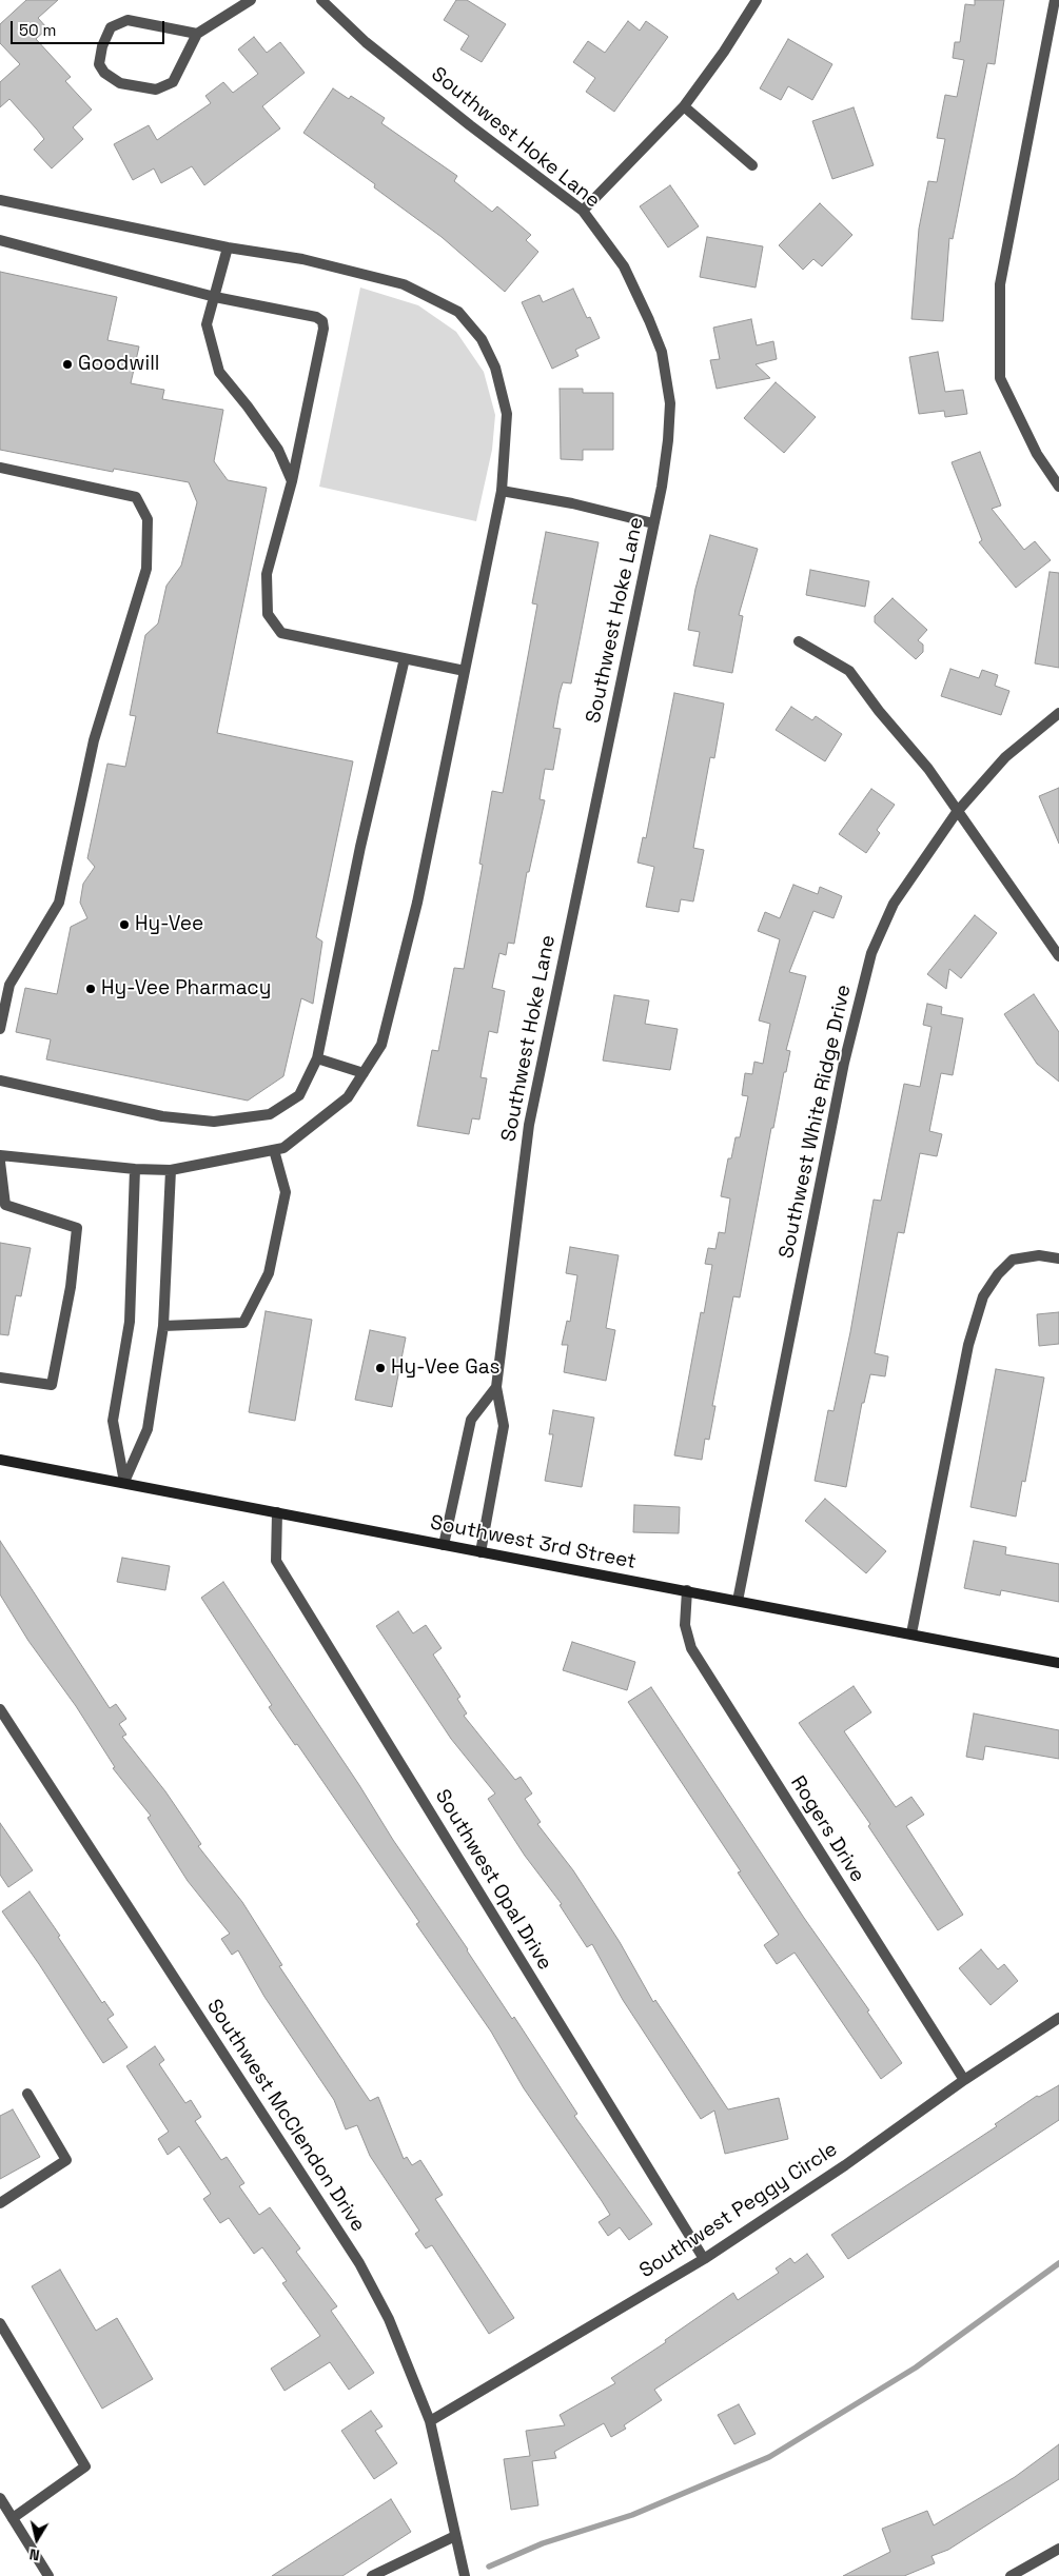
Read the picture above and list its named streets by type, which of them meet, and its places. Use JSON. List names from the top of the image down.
{
  "streets": {
    "main road": ["Southwest 3rd Street"],
    "street": [
      "Southwest Hoke Lane",
      "Southwest White Ridge Drive",
      "Rogers Drive",
      "Southwest Opal Drive",
      "Southwest McClendon Drive",
      "Southwest Peggy Circle"
    ]
  },
  "crossings": [
    ["Southwest Hoke Lane", "Southwest 3rd Street"],
    ["Southwest White Ridge Drive", "Southwest 3rd Street"],
    ["Southwest 3rd Street", "Rogers Drive"],
    ["Southwest 3rd Street", "Southwest Opal Drive"],
    ["Rogers Drive", "Southwest Peggy Circle"],
    ["Southwest Opal Drive", "Southwest Peggy Circle"],
    ["Southwest McClendon Drive", "Southwest Peggy Circle"]
  ],
  "places": [
    "Goodwill",
    "Hy-Vee",
    "Hy-Vee Pharmacy",
    "Hy-Vee Gas"
  ],
  "scale_bar": "50 m",
  "north": "bottom"
}
